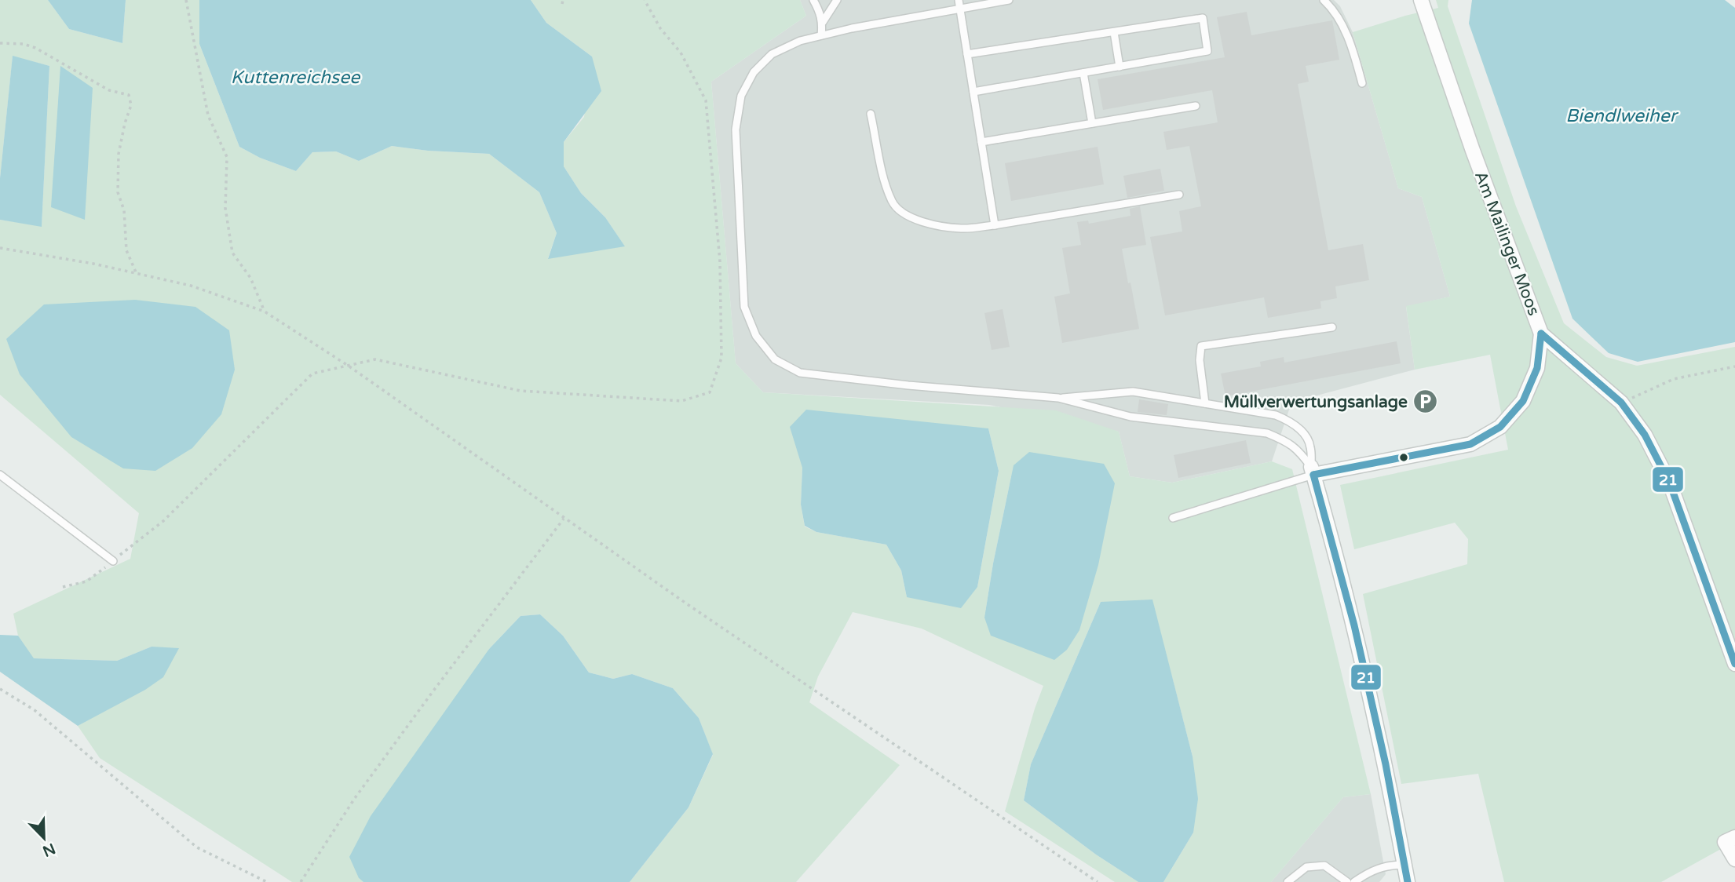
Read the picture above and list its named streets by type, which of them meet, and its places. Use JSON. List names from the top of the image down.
{
  "streets": {
    "street": ["Am Mailinger Moos"]
  },
  "water": ["Kuttenreichsee", "Biendlweiher"],
  "places": {
    "parking": ["Müllverwertungsanlage"]
  },
  "lines": ["transit line 21"],
  "north": "bottom right"
}
